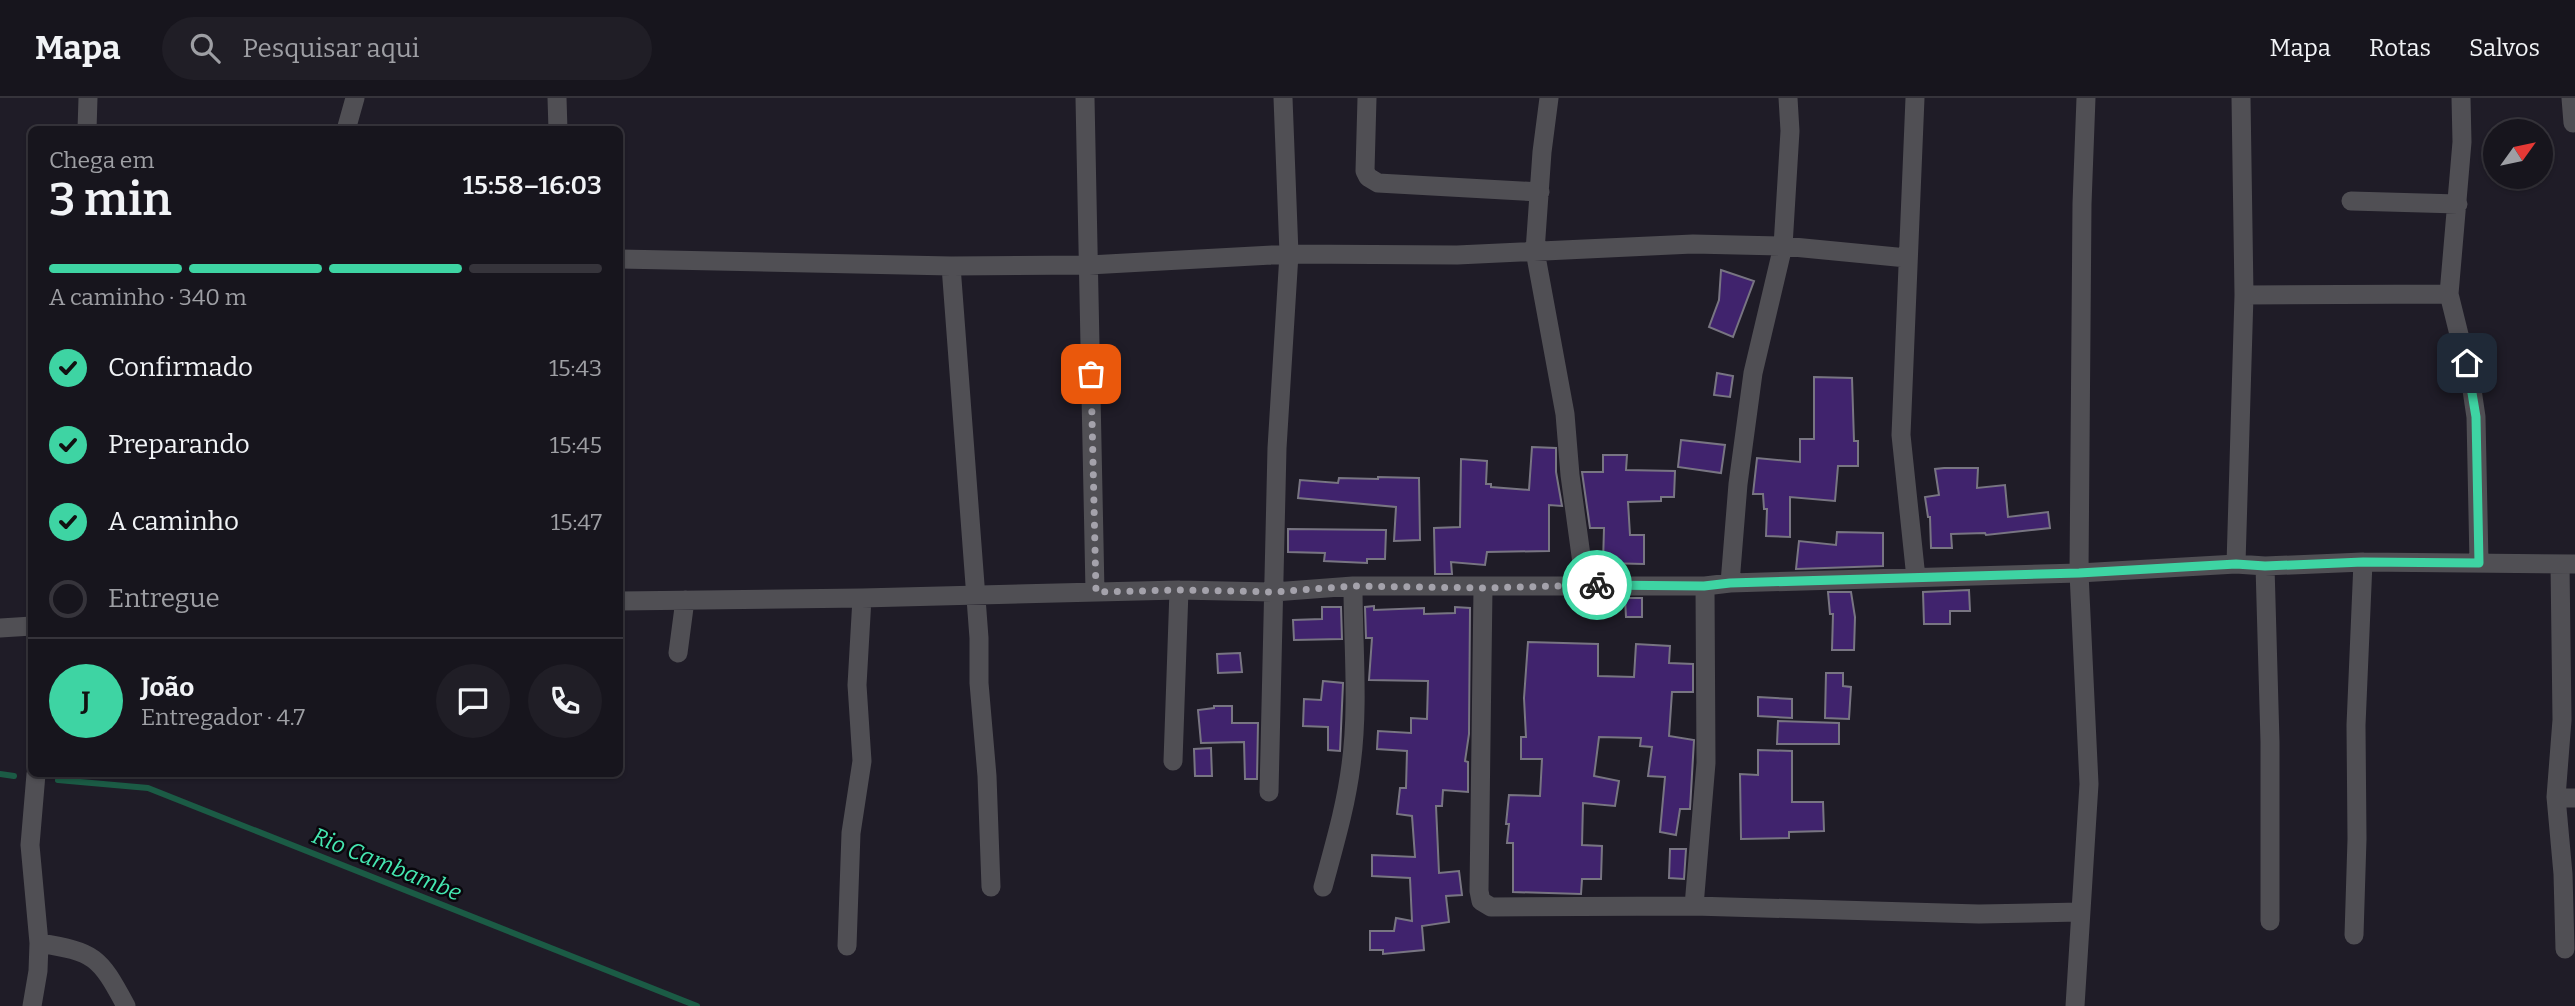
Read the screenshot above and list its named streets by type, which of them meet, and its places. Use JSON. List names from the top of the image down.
{
  "water": ["Rio Cambambe"],
  "north": "top right",
  "page": {
    "header": "Mapa",
    "search": "Pesquisar aqui",
    "nav": ["Mapa", "Rotas", "Salvos"],
    "heading": ["3 min", "Chega em", "15:58–16:03"],
    "panel": ["João", "Entregador · 4.7"],
    "bar": "A caminho · 340 m",
    "list": [
      ["Confirmado", "15:43"],
      ["Preparando", "15:45"],
      ["A caminho", "15:47"],
      "Entregue"
    ],
    "round": "J"
  }
}
